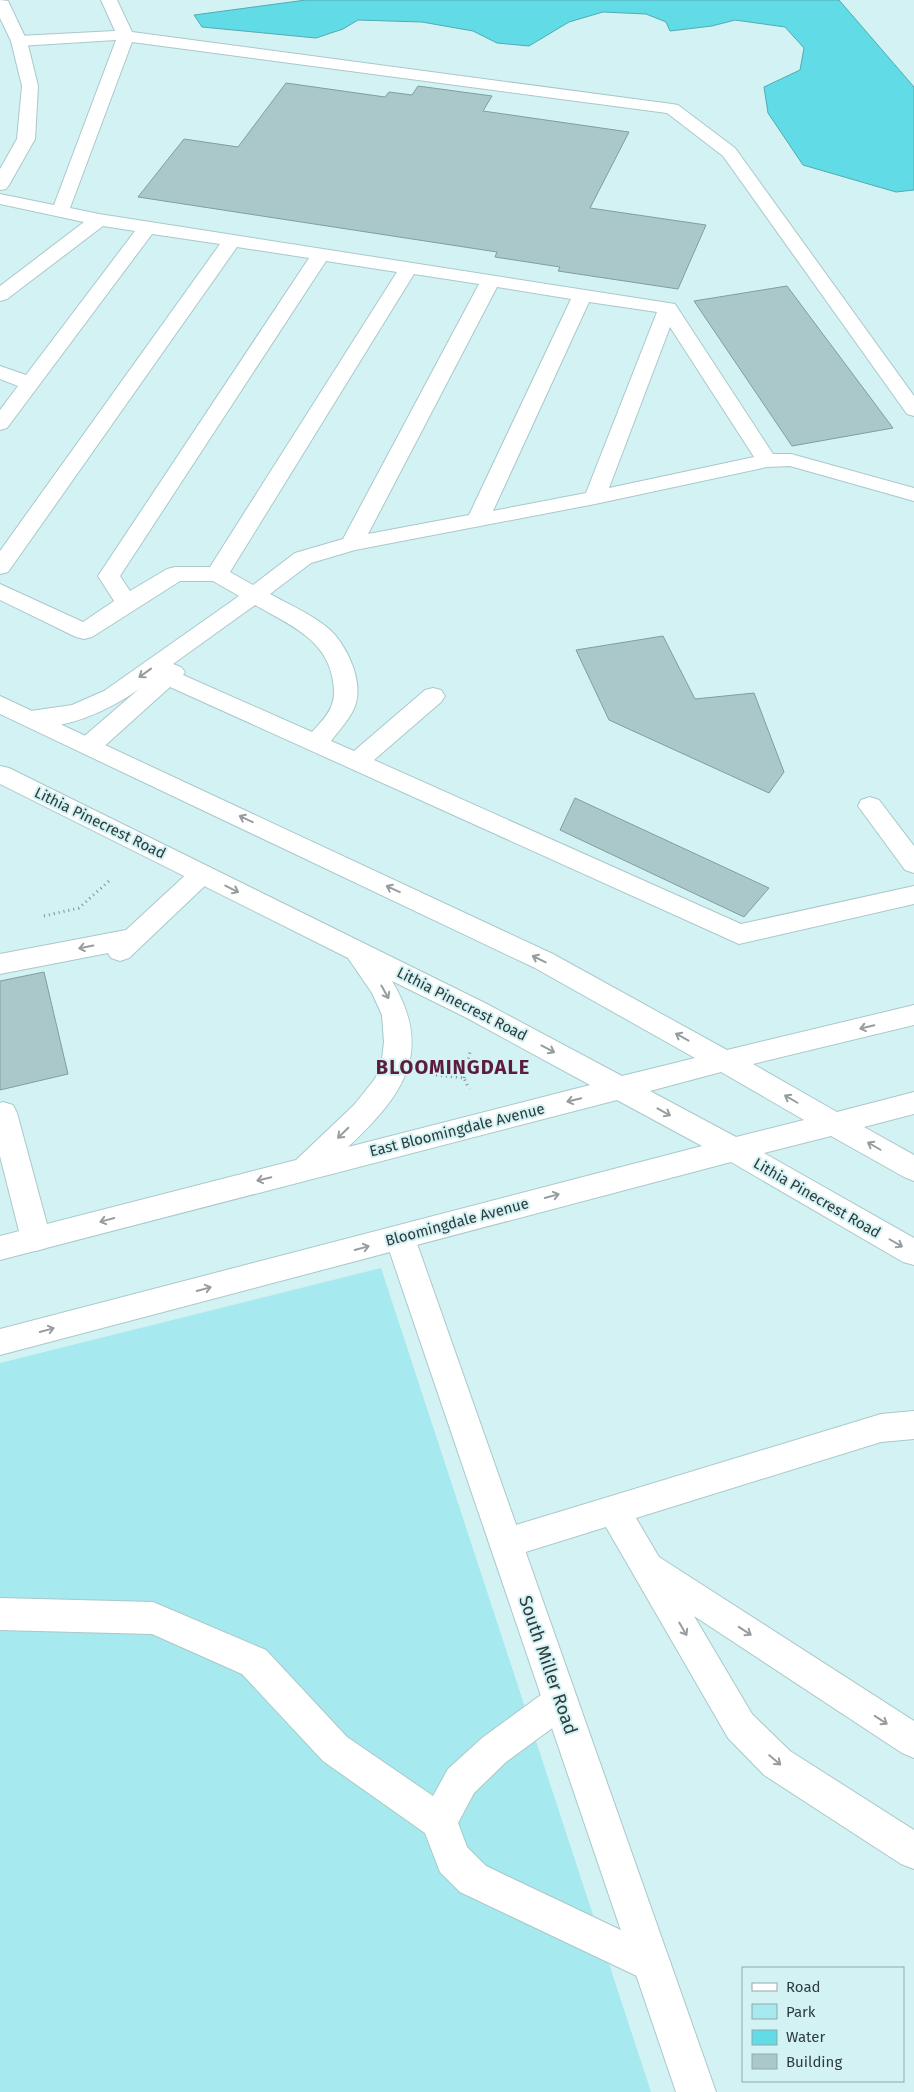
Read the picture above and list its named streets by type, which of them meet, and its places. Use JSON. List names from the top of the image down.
{
  "streets": {
    "main road": [
      "Lithia Pinecrest Road",
      "East Bloomingdale Avenue",
      "Bloomingdale Avenue",
      "South Miller Road"
    ]
  },
  "crossings": [
    ["Lithia Pinecrest Road", "East Bloomingdale Avenue"],
    ["Lithia Pinecrest Road", "Bloomingdale Avenue"],
    ["Bloomingdale Avenue", "South Miller Road"]
  ],
  "one_way": ["East Bloomingdale Avenue", "Bloomingdale Avenue"],
  "districts": ["BLOOMINGDALE"],
  "legend": [
    "Road",
    "Park",
    "Water",
    "Building"
  ]
}
